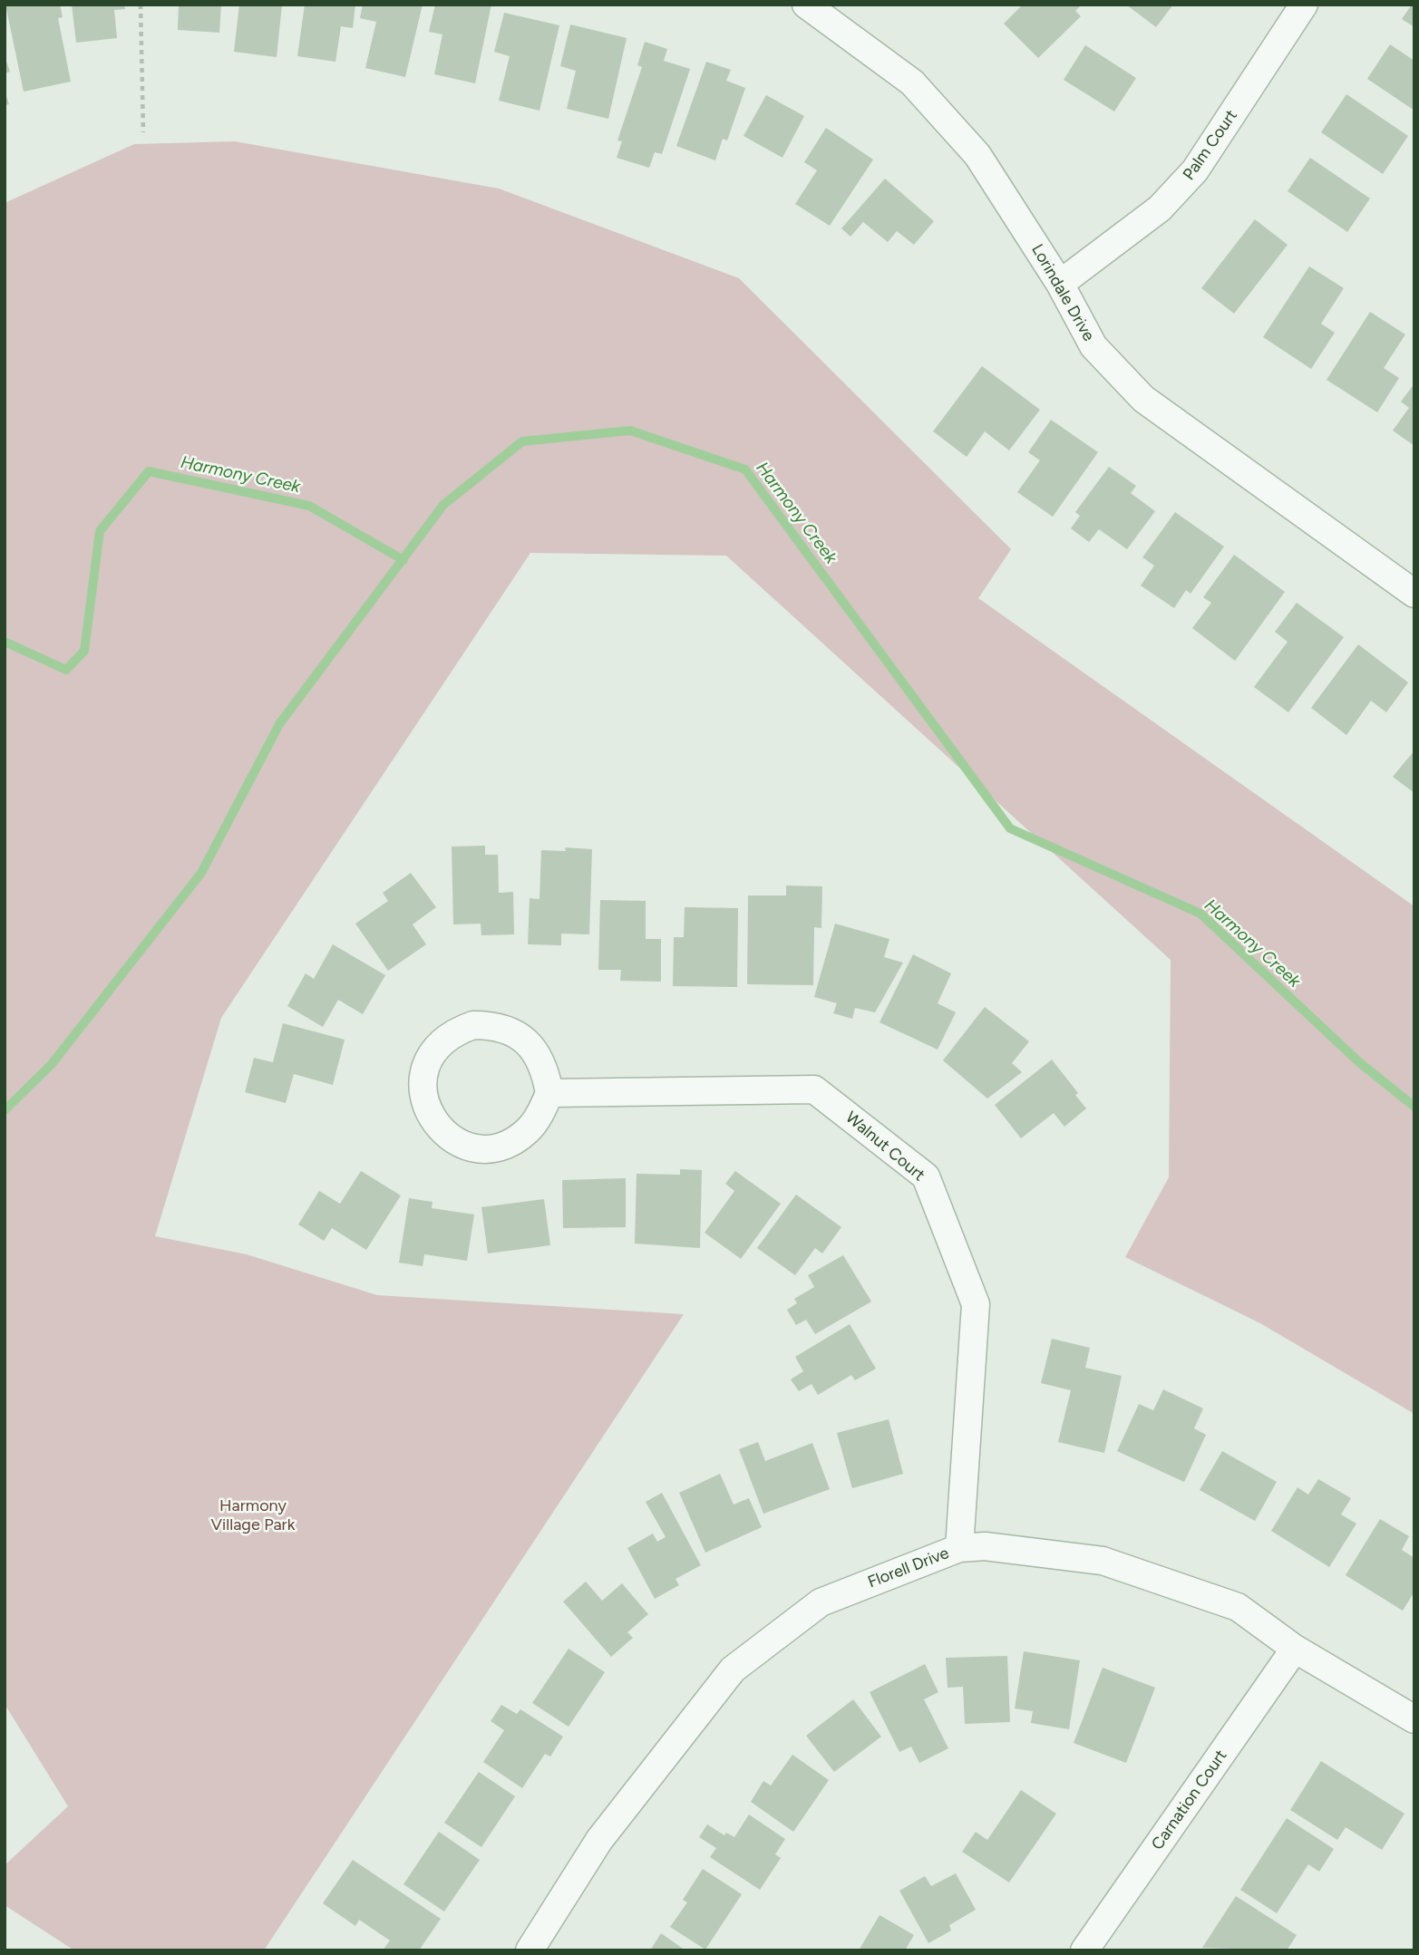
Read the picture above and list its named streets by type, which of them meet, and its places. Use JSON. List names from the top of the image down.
{
  "streets": {
    "street": [
      "Palm Court",
      "Lorindale Drive",
      "Walnut Court",
      "Florell Drive",
      "Carnation Court"
    ]
  },
  "crossings": [
    ["Palm Court", "Lorindale Drive"],
    ["Walnut Court", "Florell Drive"],
    ["Florell Drive", "Carnation Court"]
  ],
  "water": ["Harmony Creek"],
  "parks": ["Harmony Village Park"]
}
